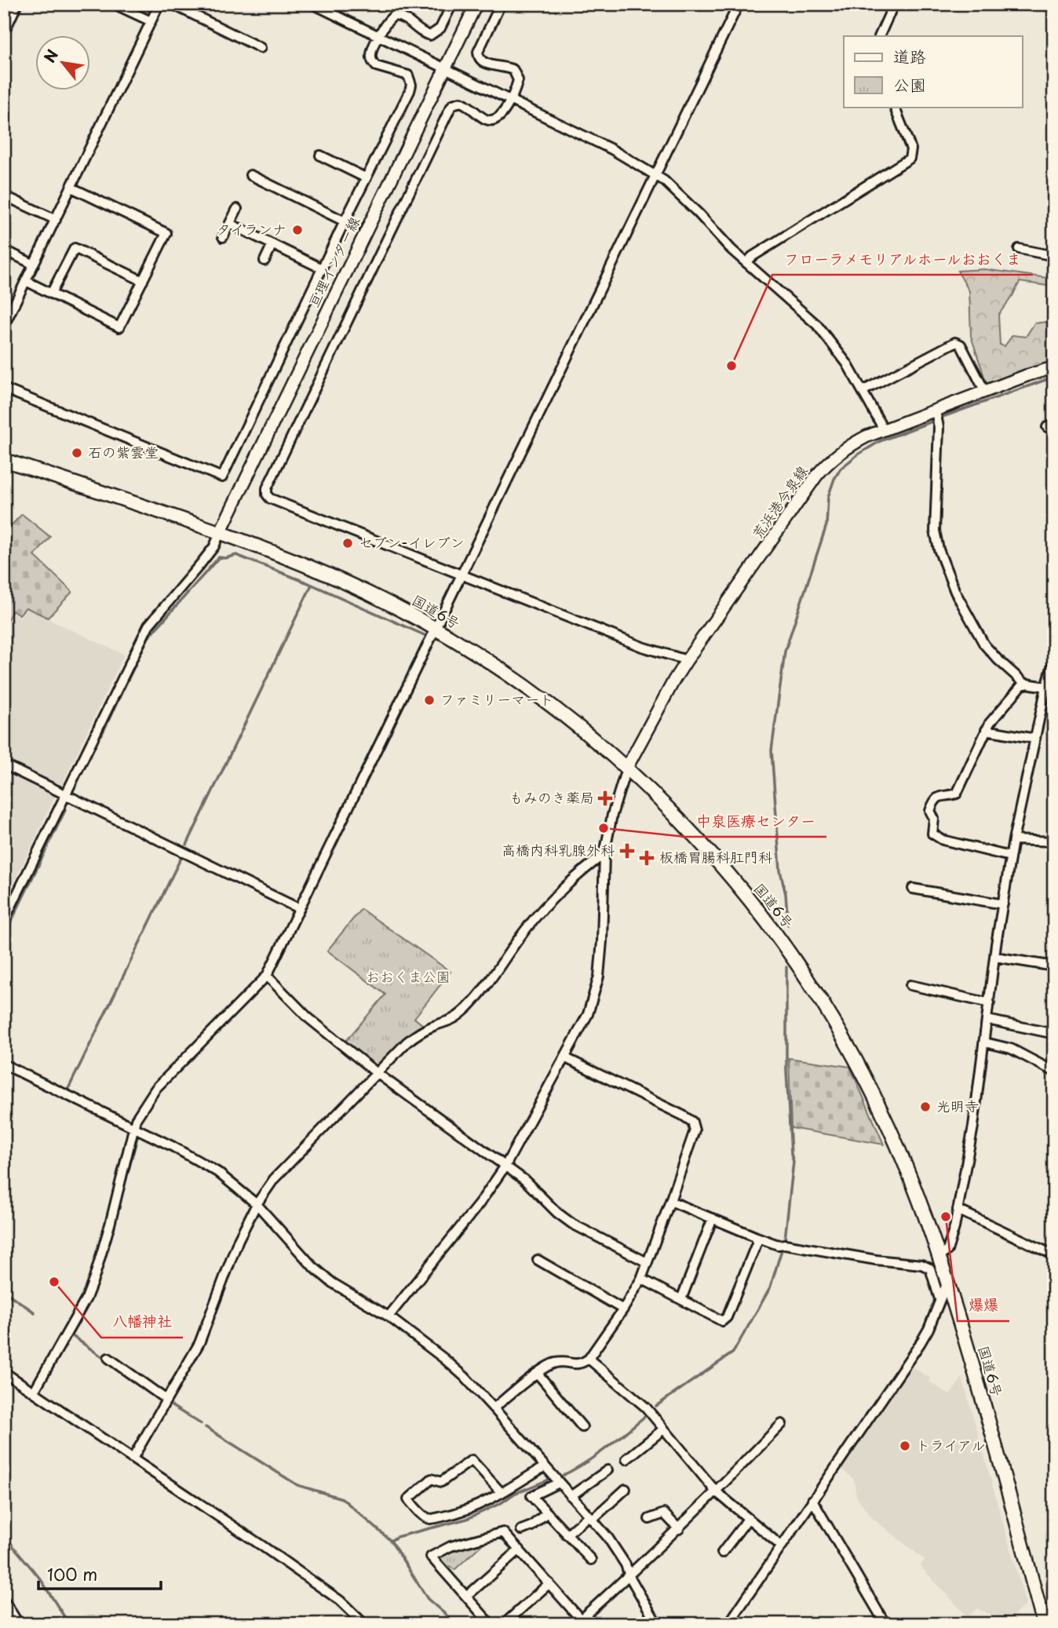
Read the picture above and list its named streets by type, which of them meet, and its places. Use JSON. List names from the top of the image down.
{
  "streets": {
    "highway": ["国道6号"],
    "main road": ["亘理インター線", "荒浜港今泉線"]
  },
  "crossings": [
    ["亘理インター線", "国道6号"],
    ["荒浜港今泉線", "国道6号"]
  ],
  "parks": ["おおくま公園"],
  "places": {
    "other": [
      "タイランナ",
      "フローラメモリアルホールおおくま",
      "石の紫雲堂",
      "セブン-イレブン",
      "ファミリーマート",
      "中泉医療センター",
      "光明寺",
      "爆爆",
      "八幡神社",
      "トライアル"
    ],
    "health": ["もみのき薬局", "高橋内科乳腺外科", "板橋胃腸科肛門科"]
  },
  "legend": ["道路", "公園"],
  "scale_bar": "100 m",
  "north": "top left"
}
